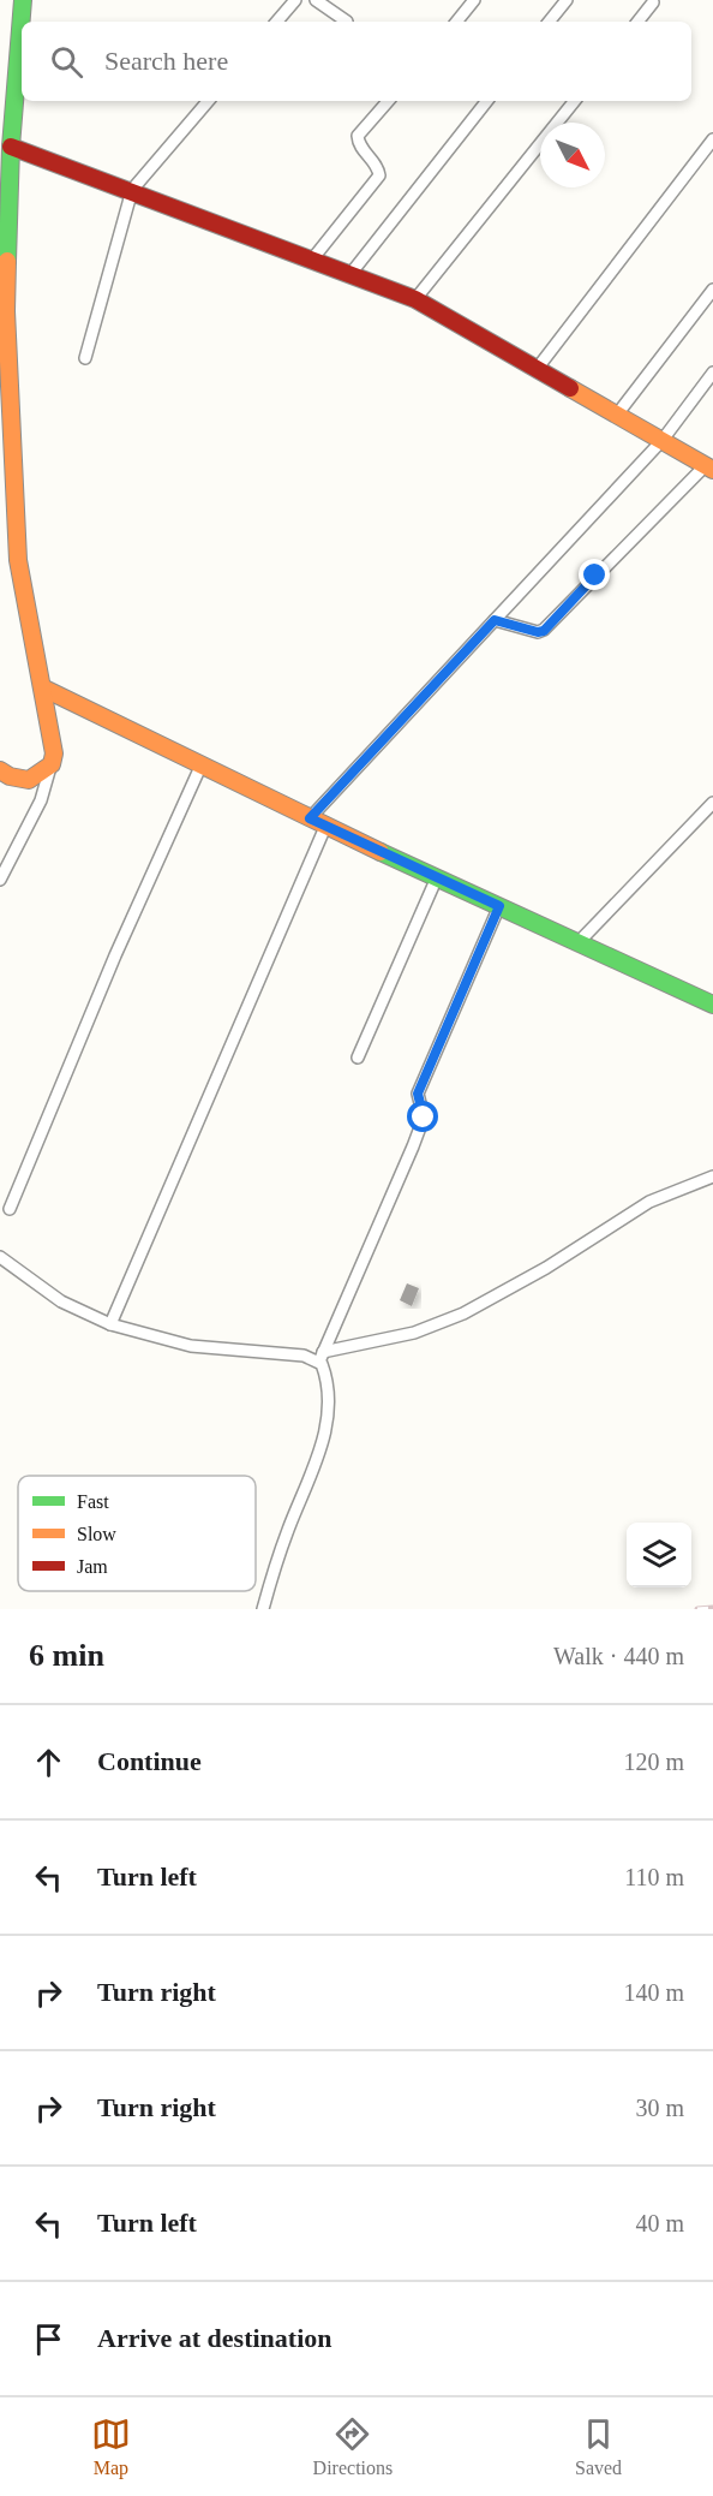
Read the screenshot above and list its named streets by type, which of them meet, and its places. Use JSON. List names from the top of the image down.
{
  "legend": ["Fast", "Slow", "Jam"],
  "north": "bottom right",
  "page": {
    "search": "Search here",
    "heading": ["6 min", "Walk · 440 m"],
    "list": [
      ["Continue", "120 m"],
      ["Turn left", "110 m"],
      ["Turn right", "140 m"],
      ["Turn right", "30 m"],
      ["Turn left", "40 m"],
      "Arrive at destination"
    ],
    "nav": ["Map", "Directions", "Saved"]
  }
}
